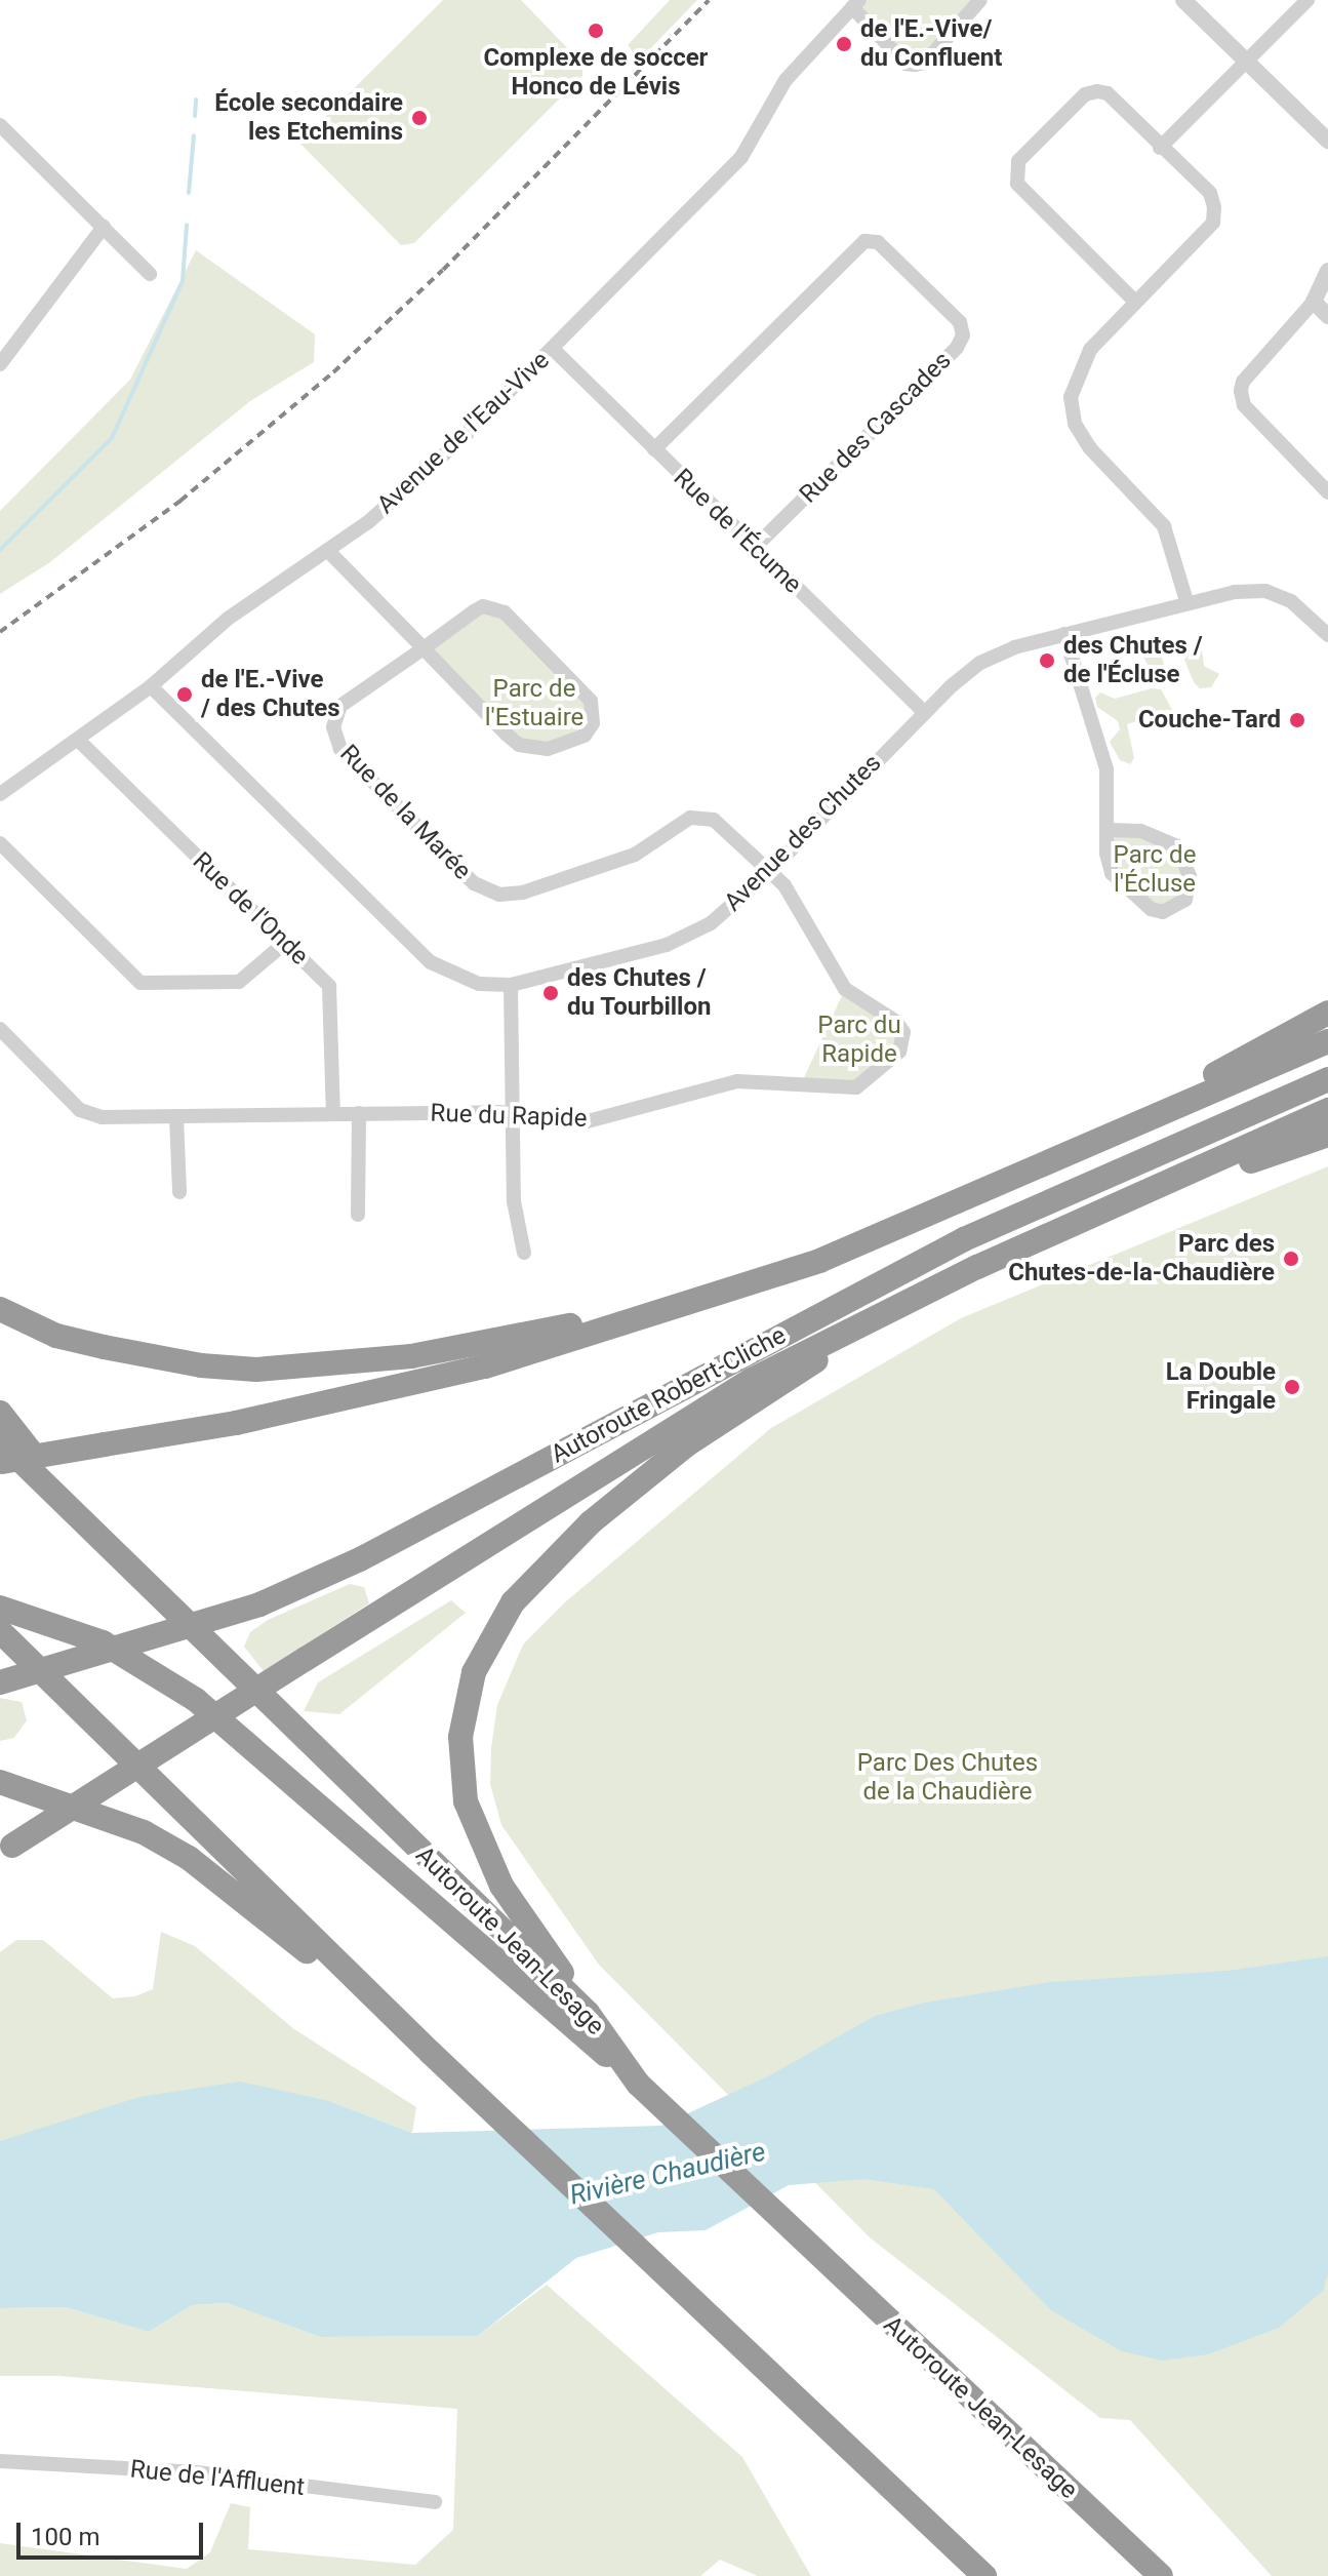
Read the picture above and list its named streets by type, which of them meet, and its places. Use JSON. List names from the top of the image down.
{
  "streets": {
    "highway": ["Autoroute Robert-Cliche", "Autoroute Jean-Lesage"],
    "street": [
      "Rue des Cascades",
      "Avenue de l'Eau-Vive",
      "Rue de l'Écume",
      "Rue de la Marée",
      "Avenue des Chutes",
      "Rue de l'Onde",
      "Rue du Rapide",
      "Rue de l'Affluent"
    ]
  },
  "crossings": [
    ["Rue des Cascades", "Rue de l'Écume"],
    ["Avenue de l'Eau-Vive", "Rue de l'Écume"],
    ["Avenue de l'Eau-Vive", "Avenue des Chutes"],
    ["Avenue de l'Eau-Vive", "Rue de l'Onde"],
    ["Rue de l'Écume", "Avenue des Chutes"],
    ["Rue de la Marée", "Avenue des Chutes"],
    ["Rue de la Marée", "Rue du Rapide"],
    ["Avenue des Chutes", "Rue du Rapide"],
    ["Rue de l'Onde", "Rue du Rapide"]
  ],
  "water": ["Rivière Chaudière"],
  "parks": [
    "Parc de l'Estuaire",
    "Parc de l'Écluse",
    "Parc du Rapide",
    "Parc Des Chutes de la Chaudière"
  ],
  "places": [
    "Complexe de soccer Honco de Lévis",
    "de l'E.-Vive/ du Confluent",
    "École secondaire les Etchemins",
    "des Chutes / de l'Écluse",
    "de l'E.-Vive / des Chutes",
    "Couche-Tard",
    "des Chutes / du Tourbillon",
    "Parc des Chutes-de-la-Chaudière",
    "La Double Fringale"
  ],
  "scale_bar": "100 m"
}
